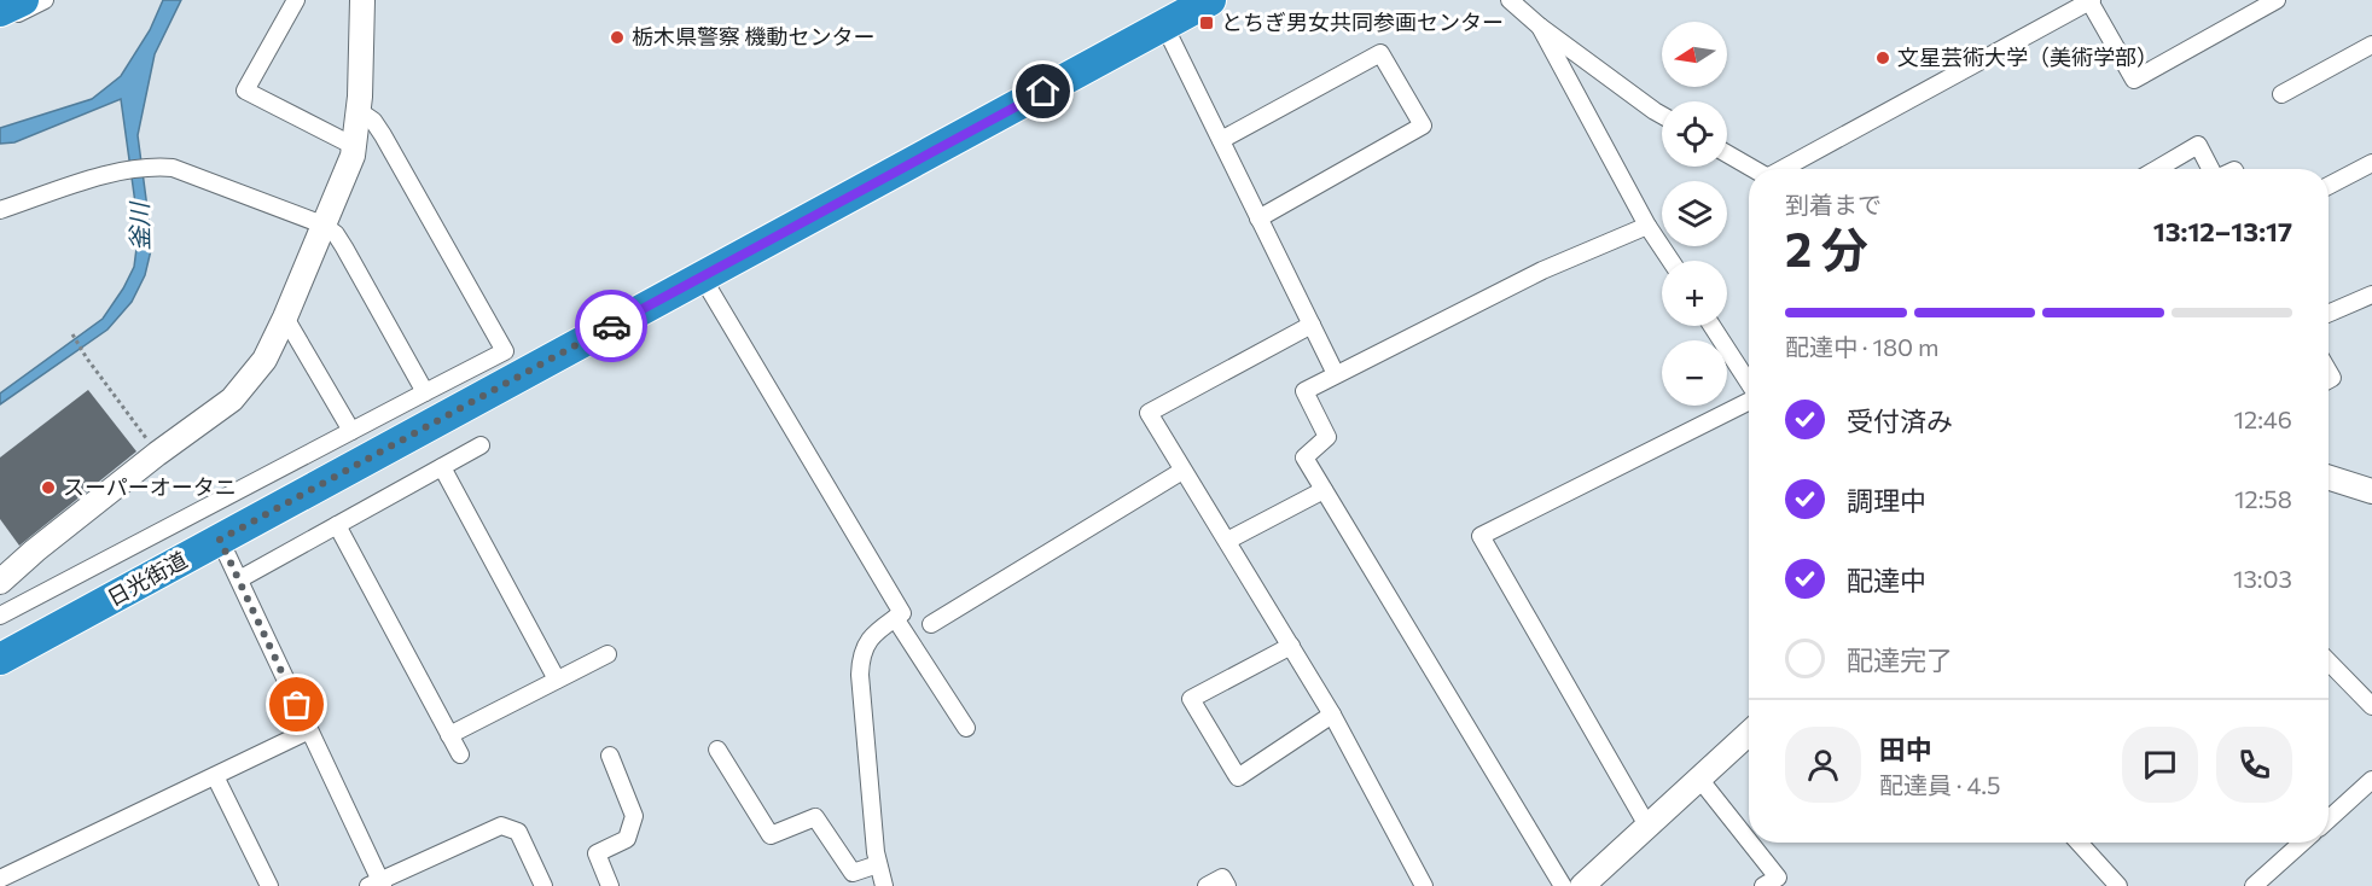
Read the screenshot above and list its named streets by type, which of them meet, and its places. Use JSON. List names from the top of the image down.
{
  "streets": {
    "highway": ["日光街道"]
  },
  "water": ["釜川"],
  "places": {
    "transit": ["とちぎ男女共同参画センター"],
    "other": ["栃木県警察 機動センター", "文星芸術大学（美術学部）", "スーパーオータニ"]
  },
  "north": "left",
  "page": {
    "map_buttons": ["+", "−"],
    "heading": ["2 分", "到着まで", "13:12–13:17"],
    "panel": ["田中", "配達員 · 4.5"],
    "bar": "配達中 · 180 m",
    "list": [
      ["受付済み", "12:46"],
      ["調理中", "12:58"],
      ["配達中", "13:03"],
      "配達完了"
    ]
  }
}
